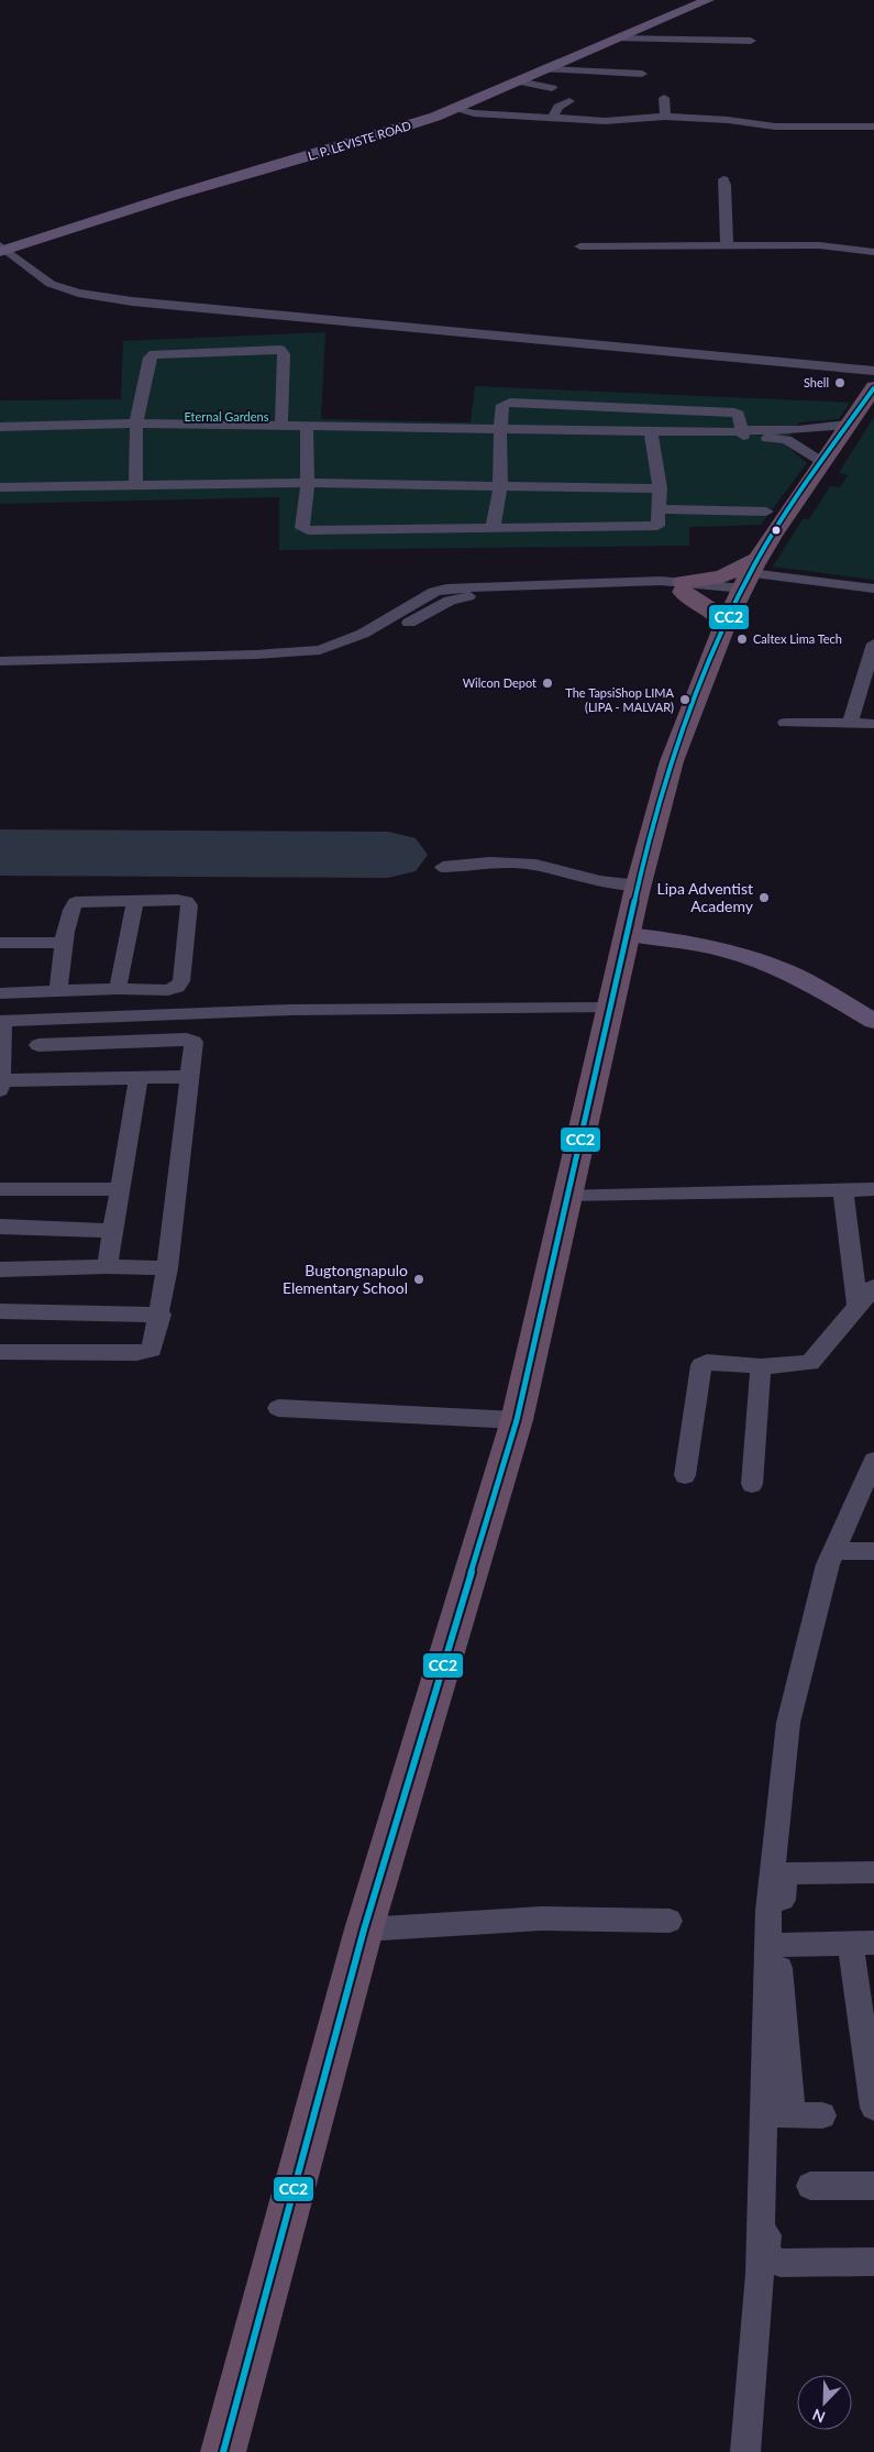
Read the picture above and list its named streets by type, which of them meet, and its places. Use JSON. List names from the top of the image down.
{
  "streets": {
    "main road": ["L. P. LEVISTE ROAD"]
  },
  "parks": ["Eternal Gardens"],
  "places": [
    "Shell",
    "Caltex Lima Tech",
    "Wilcon Depot",
    "The TapsiShop LIMA (LIPA - MALVAR)",
    "Lipa Adventist Academy",
    "Bugtongnapulo Elementary School"
  ],
  "lines": ["transit line CC2"],
  "north": "bottom left"
}
